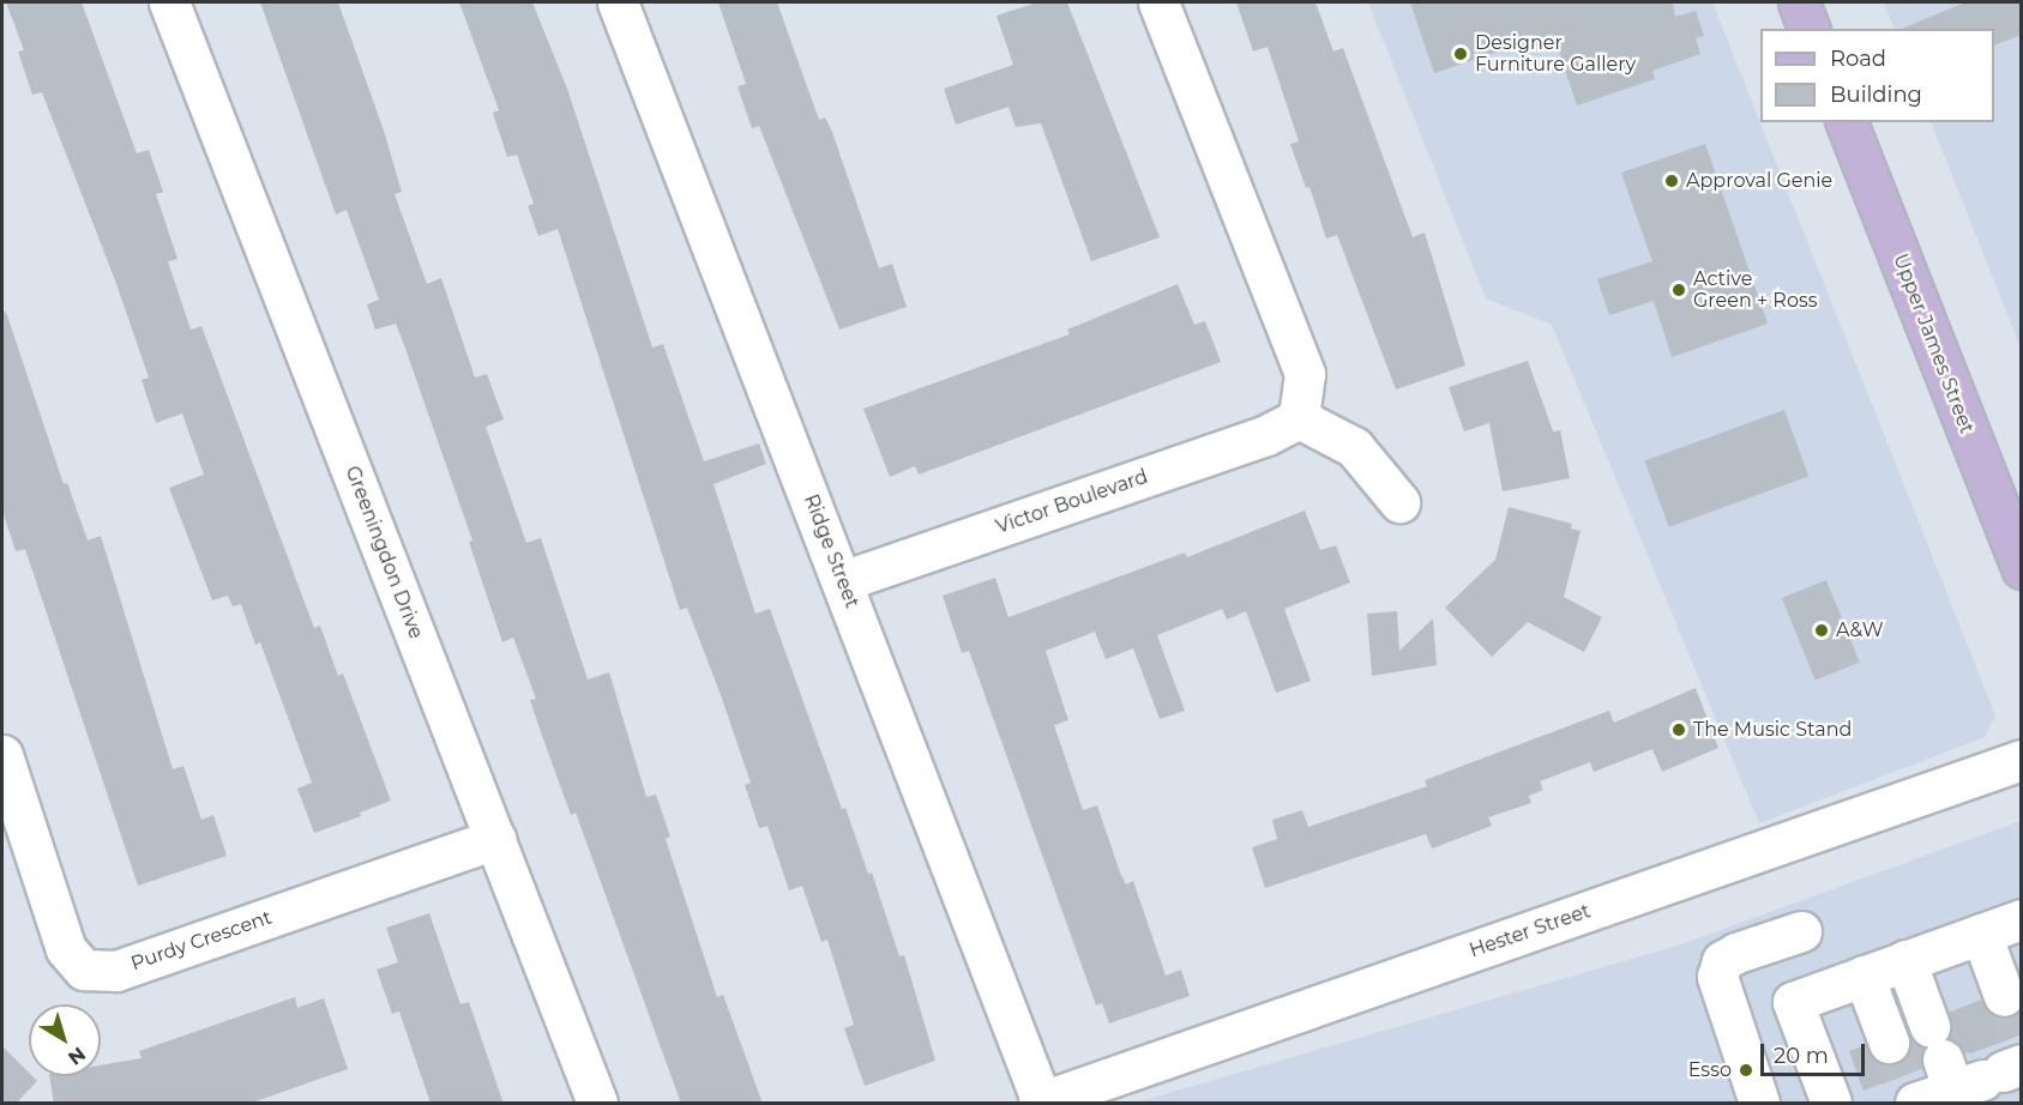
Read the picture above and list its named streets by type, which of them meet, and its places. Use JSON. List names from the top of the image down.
{
  "streets": {
    "main road": ["Upper James Street"],
    "street": [
      "Victor Boulevard",
      "Ridge Street",
      "Greeningdon Drive",
      "Hester Street",
      "Purdy Crescent"
    ]
  },
  "crossings": [
    ["Victor Boulevard", "Ridge Street"],
    ["Ridge Street", "Hester Street"],
    ["Greeningdon Drive", "Purdy Crescent"]
  ],
  "places": [
    "Designer Furniture Gallery",
    "Approval Genie",
    "Active Green + Ross",
    "A&W",
    "The Music Stand",
    "Esso"
  ],
  "legend": ["Road", "Building"],
  "scale_bar": "20 m",
  "north": "bottom right"
}
